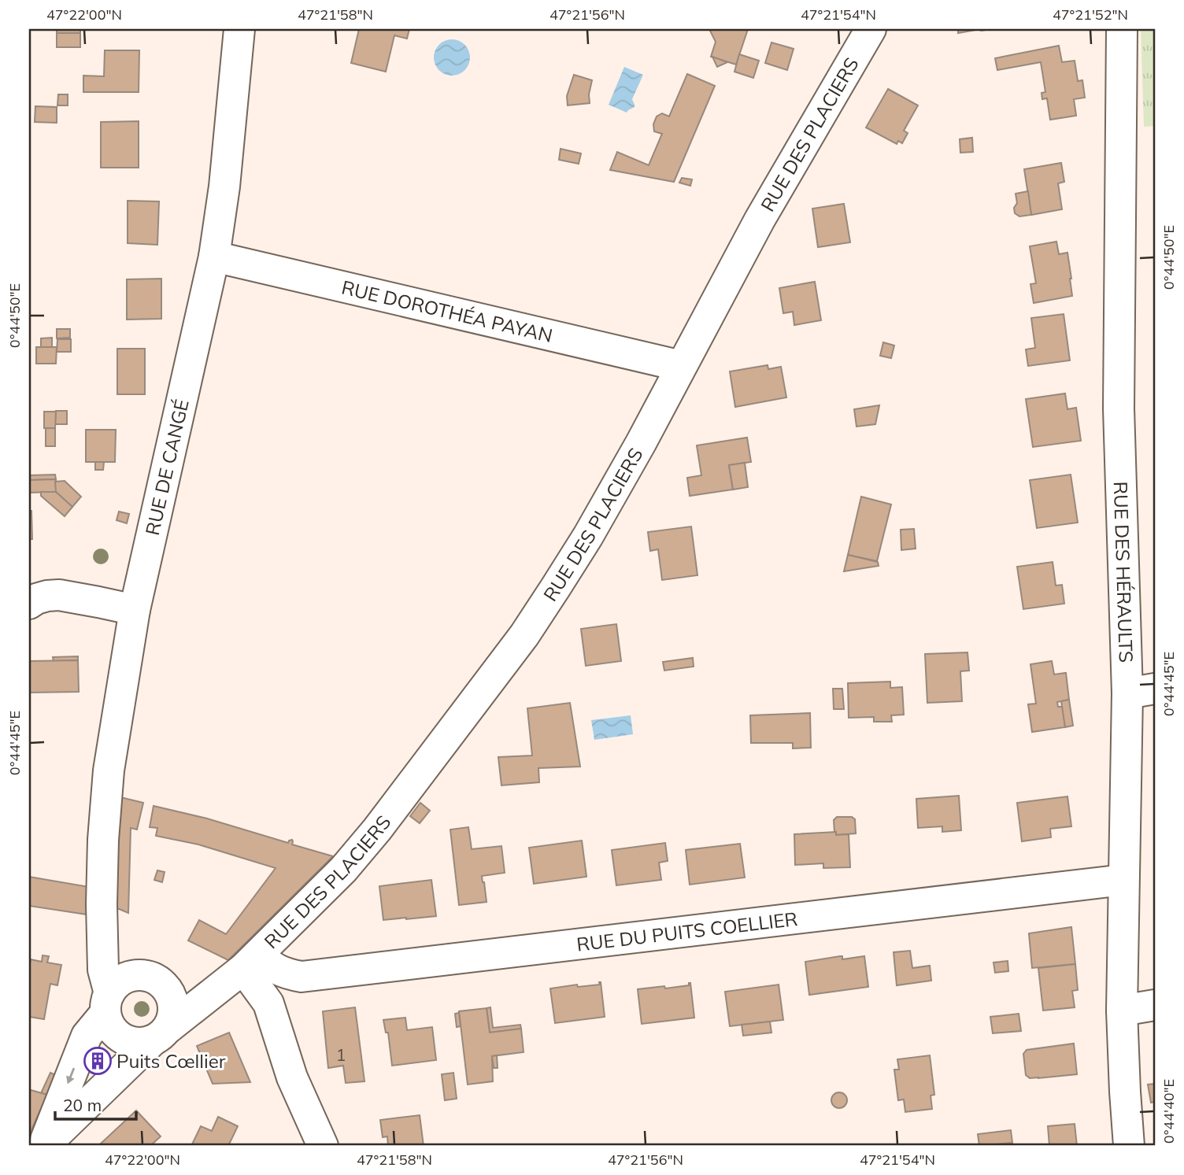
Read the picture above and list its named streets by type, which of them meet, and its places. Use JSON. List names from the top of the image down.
{
  "streets": {
    "street": [
      "RUE DES PLACIERS",
      "RUE DOROTHÉA PAYAN",
      "RUE DE CANGÉ",
      "RUE DES HÉRAULTS",
      "RUE DU PUITS COELLIER"
    ]
  },
  "crossings": [
    ["RUE DES PLACIERS", "RUE DOROTHÉA PAYAN"],
    ["RUE DES PLACIERS", "RUE DE CANGÉ"],
    ["RUE DES PLACIERS", "RUE DU PUITS COELLIER"],
    ["RUE DOROTHÉA PAYAN", "RUE DE CANGÉ"],
    ["RUE DES HÉRAULTS", "RUE DU PUITS COELLIER"]
  ],
  "places": {
    "building": ["Puits Cœllier"]
  },
  "house_numbers": ["1"],
  "scale_bar": "20 m",
  "coordinates": [
    "47°22'00\"N",
    "47°21'58\"N",
    "47°21'56\"N",
    "47°21'54\"N",
    "47°21'52\"N",
    "0°44'50\"E",
    "0°44'45\"E",
    "0°44'40\"E"
  ]
}
